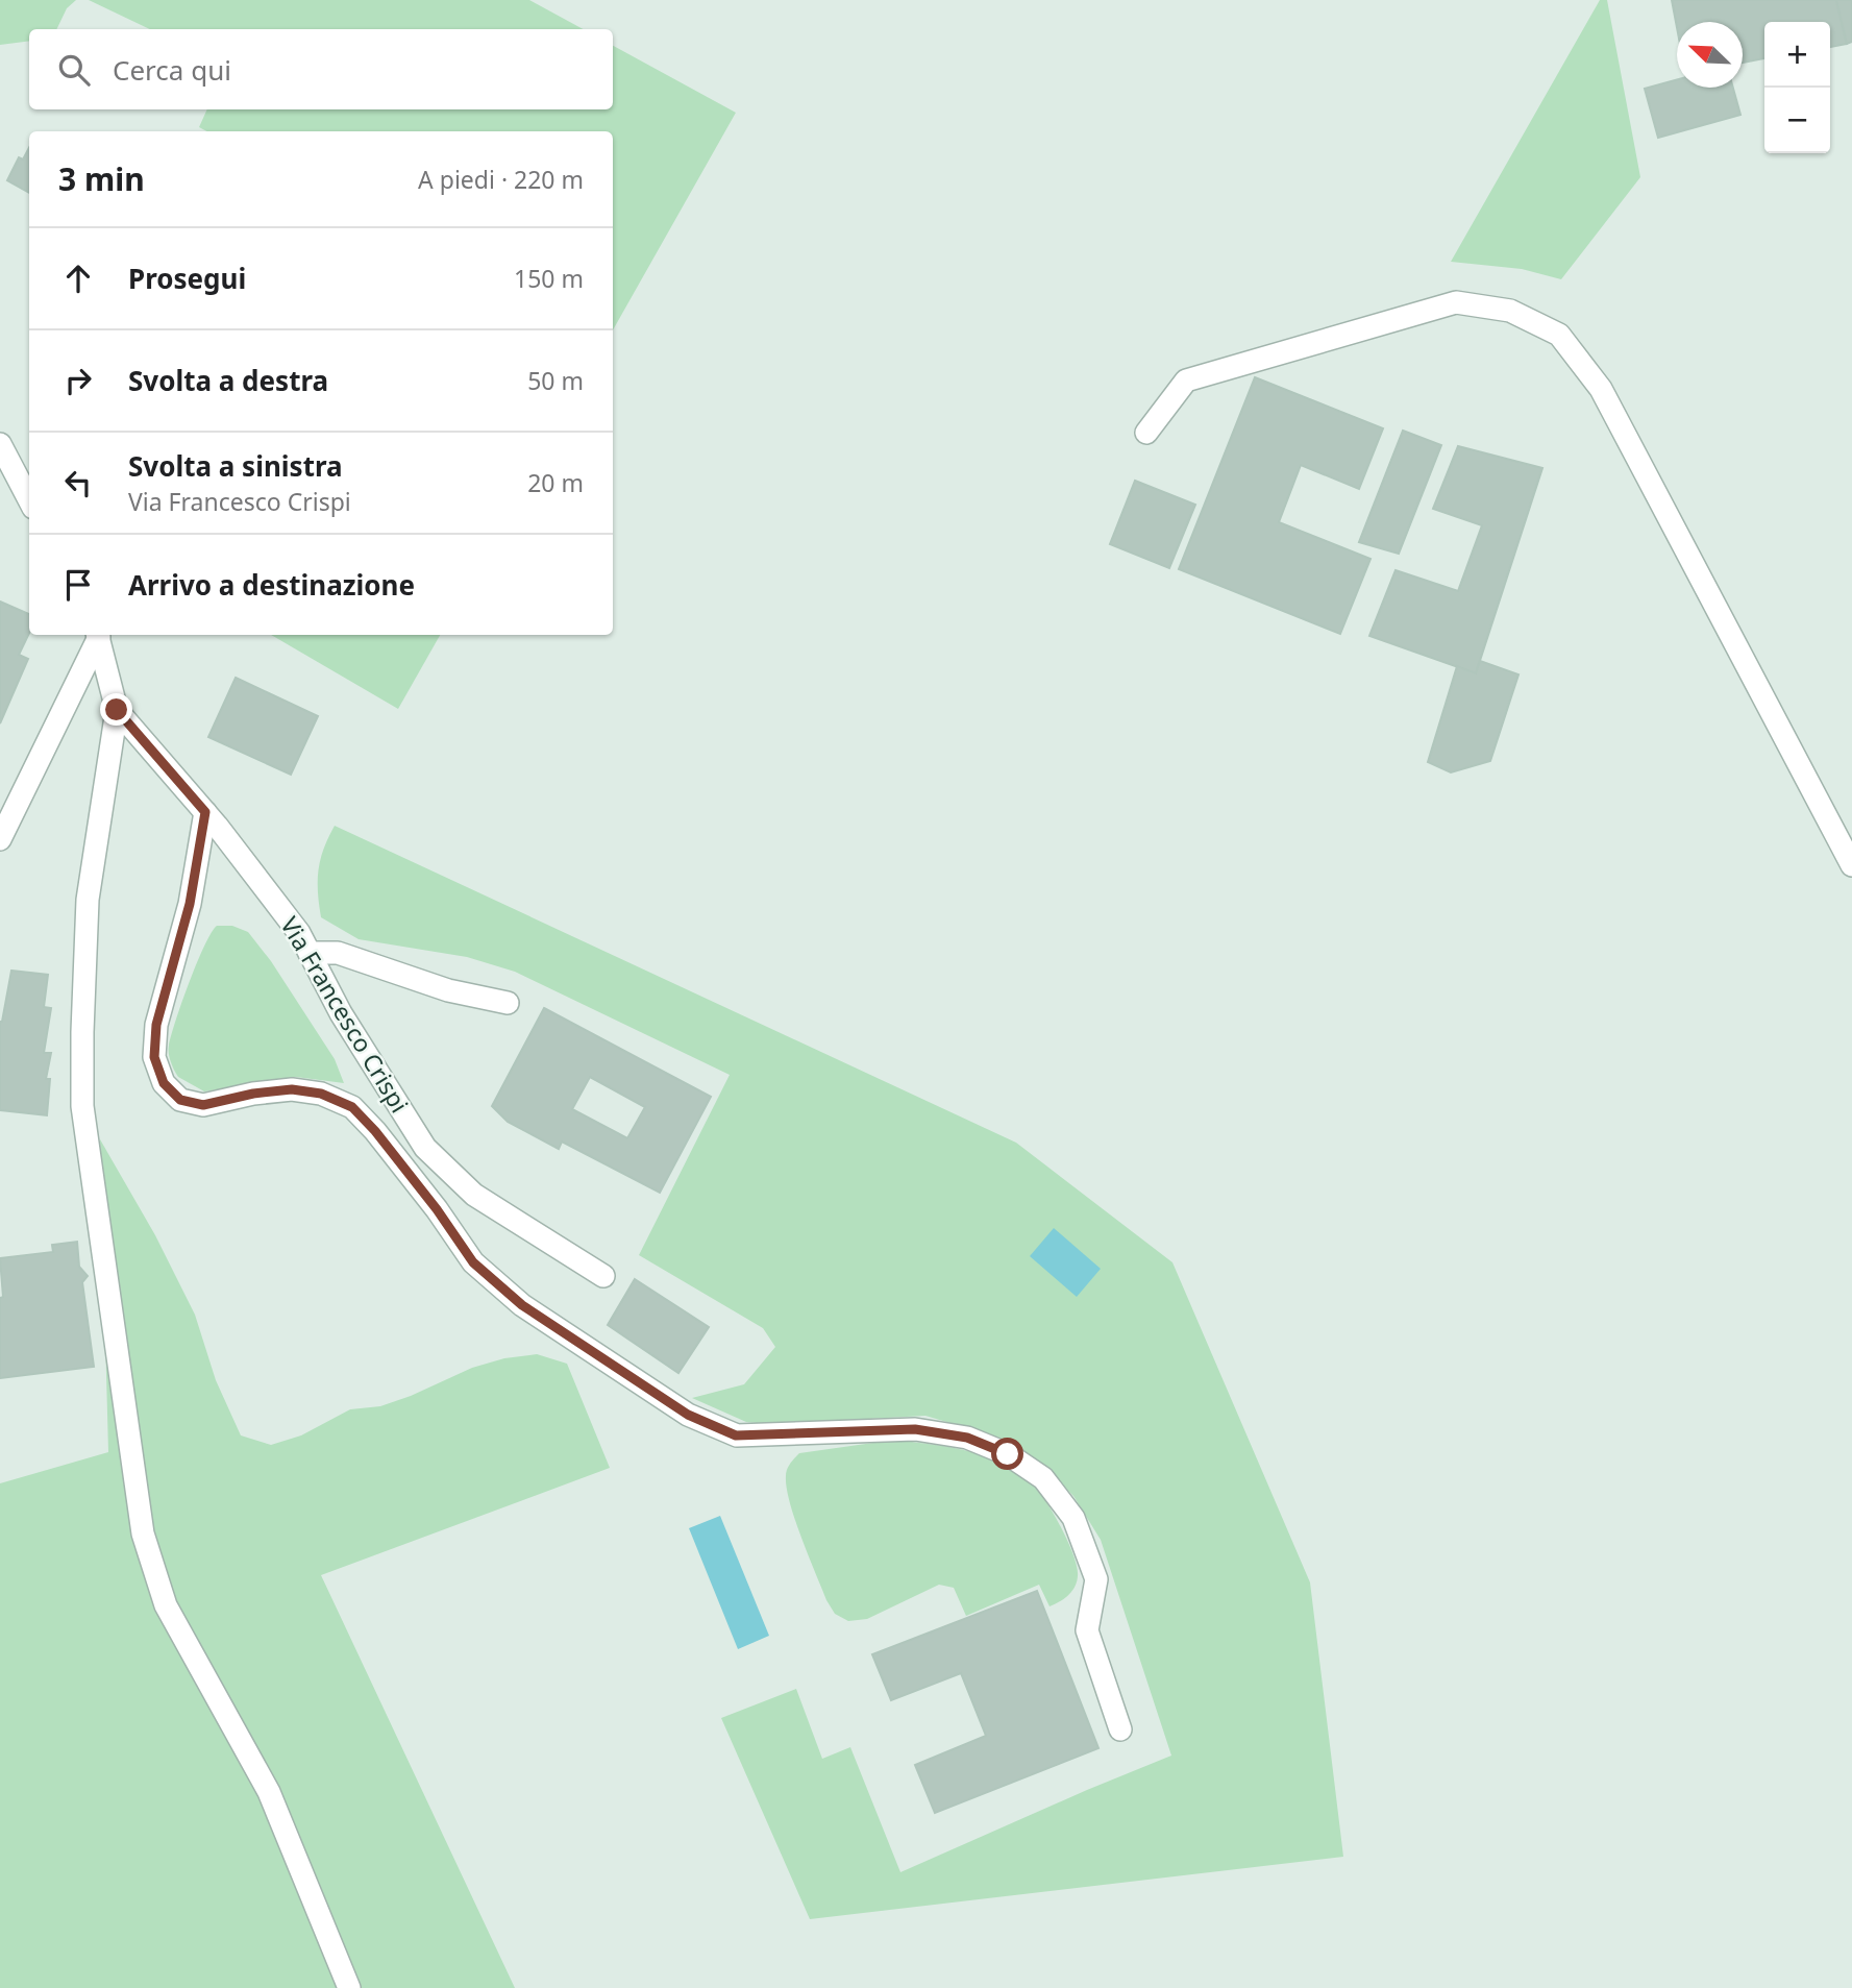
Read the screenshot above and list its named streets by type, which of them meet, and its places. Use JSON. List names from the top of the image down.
{
  "streets": {
    "street": ["Via Francesco Crispi"]
  },
  "north": "top left",
  "page": {
    "map_buttons": ["+", "−"],
    "search": "Cerca qui",
    "heading": ["3 min", "A piedi · 220 m"],
    "list": [
      ["Prosegui", "150 m"],
      ["Svolta a destra", "50 m"],
      ["Svolta a sinistra", "Via Francesco Crispi", "20 m"],
      "Arrivo a destinazione"
    ]
  }
}
